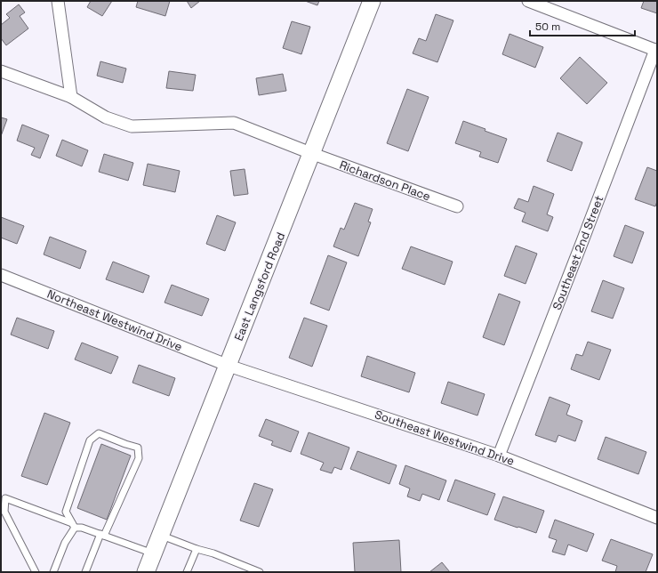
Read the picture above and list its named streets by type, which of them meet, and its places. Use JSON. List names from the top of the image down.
{
  "streets": {
    "street": [
      "Richardson Place",
      "Southeast 2nd Street",
      "East Langsford Road",
      "Northeast Westwind Drive",
      "Southeast Westwind Drive"
    ]
  },
  "crossings": [
    ["Richardson Place", "East Langsford Road"],
    ["Southeast 2nd Street", "Southeast Westwind Drive"],
    ["East Langsford Road", "Northeast Westwind Drive"],
    ["East Langsford Road", "Southeast Westwind Drive"],
    ["Northeast Westwind Drive", "Southeast Westwind Drive"]
  ],
  "scale_bar": "50 m"
}
